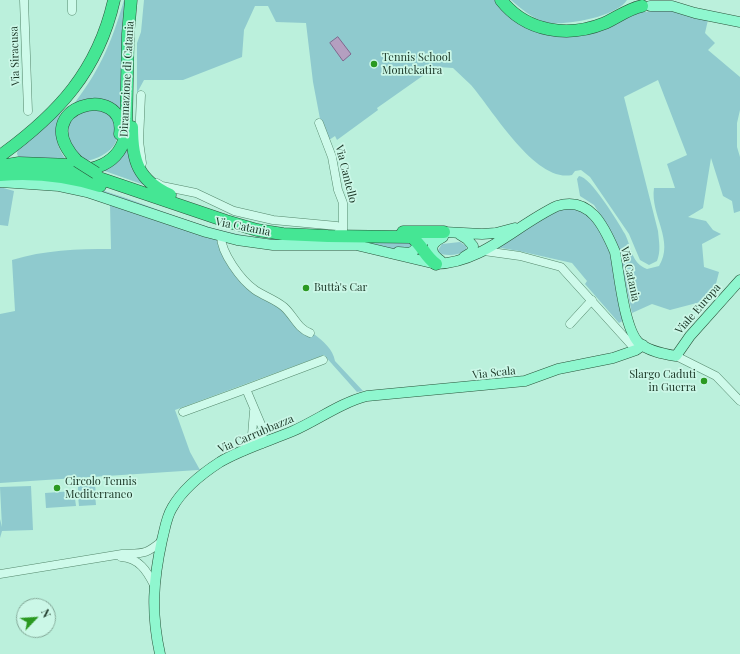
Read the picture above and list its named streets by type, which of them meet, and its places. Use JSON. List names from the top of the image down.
{
  "streets": {
    "highway": ["Diramazione di Catania"],
    "main road": [
      "Via Catania",
      "Viale Europa",
      "Via Scala",
      "Via Carrubbazza"
    ],
    "street": ["Via Siracusa", "Via Cantello"]
  },
  "crossings": [
    ["Via Cantello", "Via Catania"],
    ["Via Catania", "Via Scala"],
    ["Via Scala", "Via Carrubbazza"]
  ],
  "places": [
    "Tennis School Montekatira",
    "Buttà's Car",
    "Slargo Caduti in Guerra",
    "Circolo Tennis Mediterraneo"
  ],
  "north": "top right"
}
